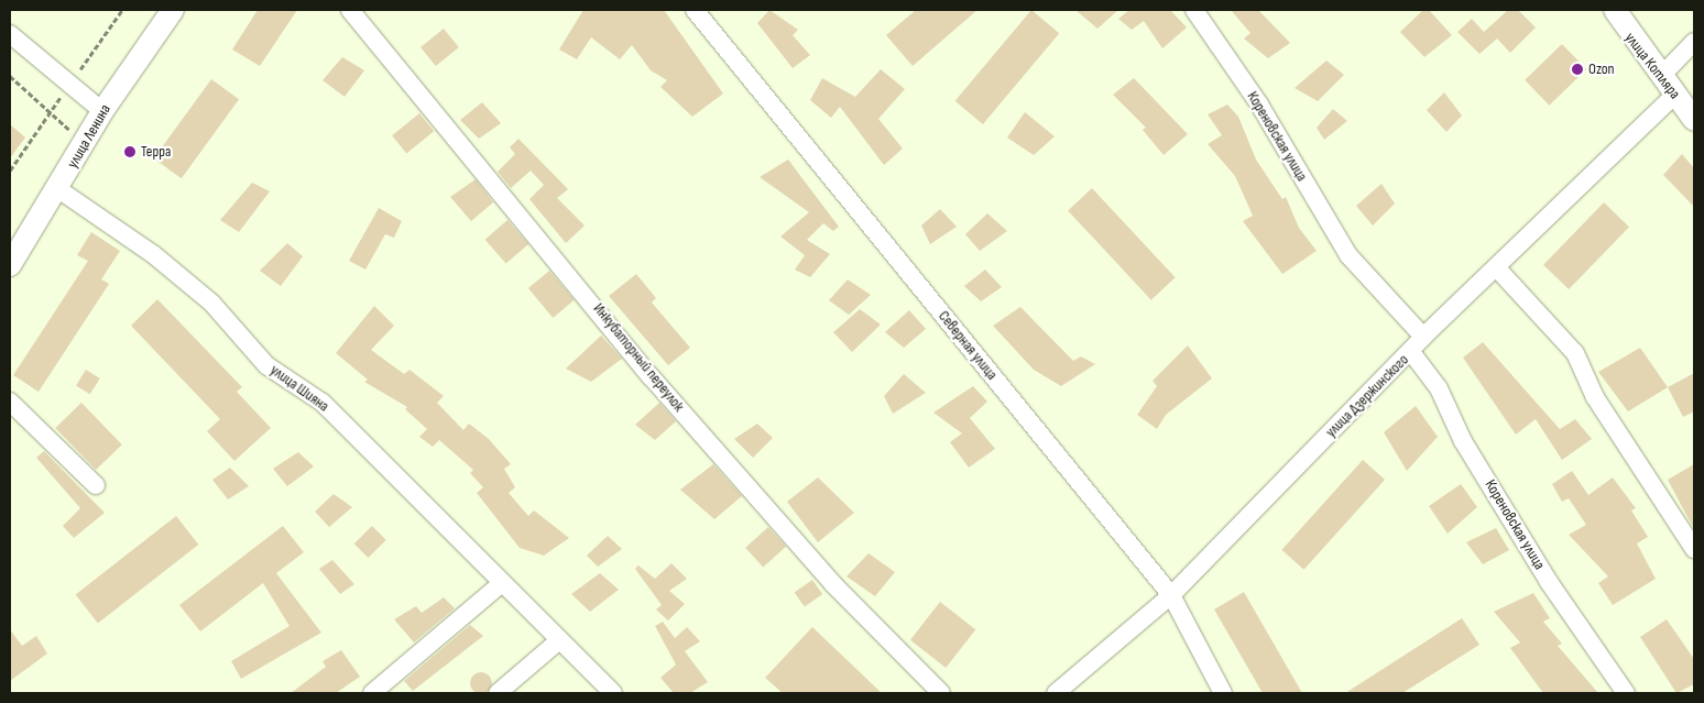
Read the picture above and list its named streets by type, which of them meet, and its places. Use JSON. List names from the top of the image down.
{
  "streets": {
    "main road": ["улица Котляра", "улица Ленина"],
    "street": [
      "Кореновская улица",
      "Северная улица",
      "Инкубаторный переулок",
      "улица Шияна",
      "улица Дзержинского"
    ]
  },
  "crossings": [
    ["улица Котляра", "улица Дзержинского"],
    ["улица Ленина", "улица Шияна"],
    ["Кореновская улица", "улица Дзержинского"],
    ["Северная улица", "улица Дзержинского"]
  ],
  "places": ["Ozon", "Терра"]
}
